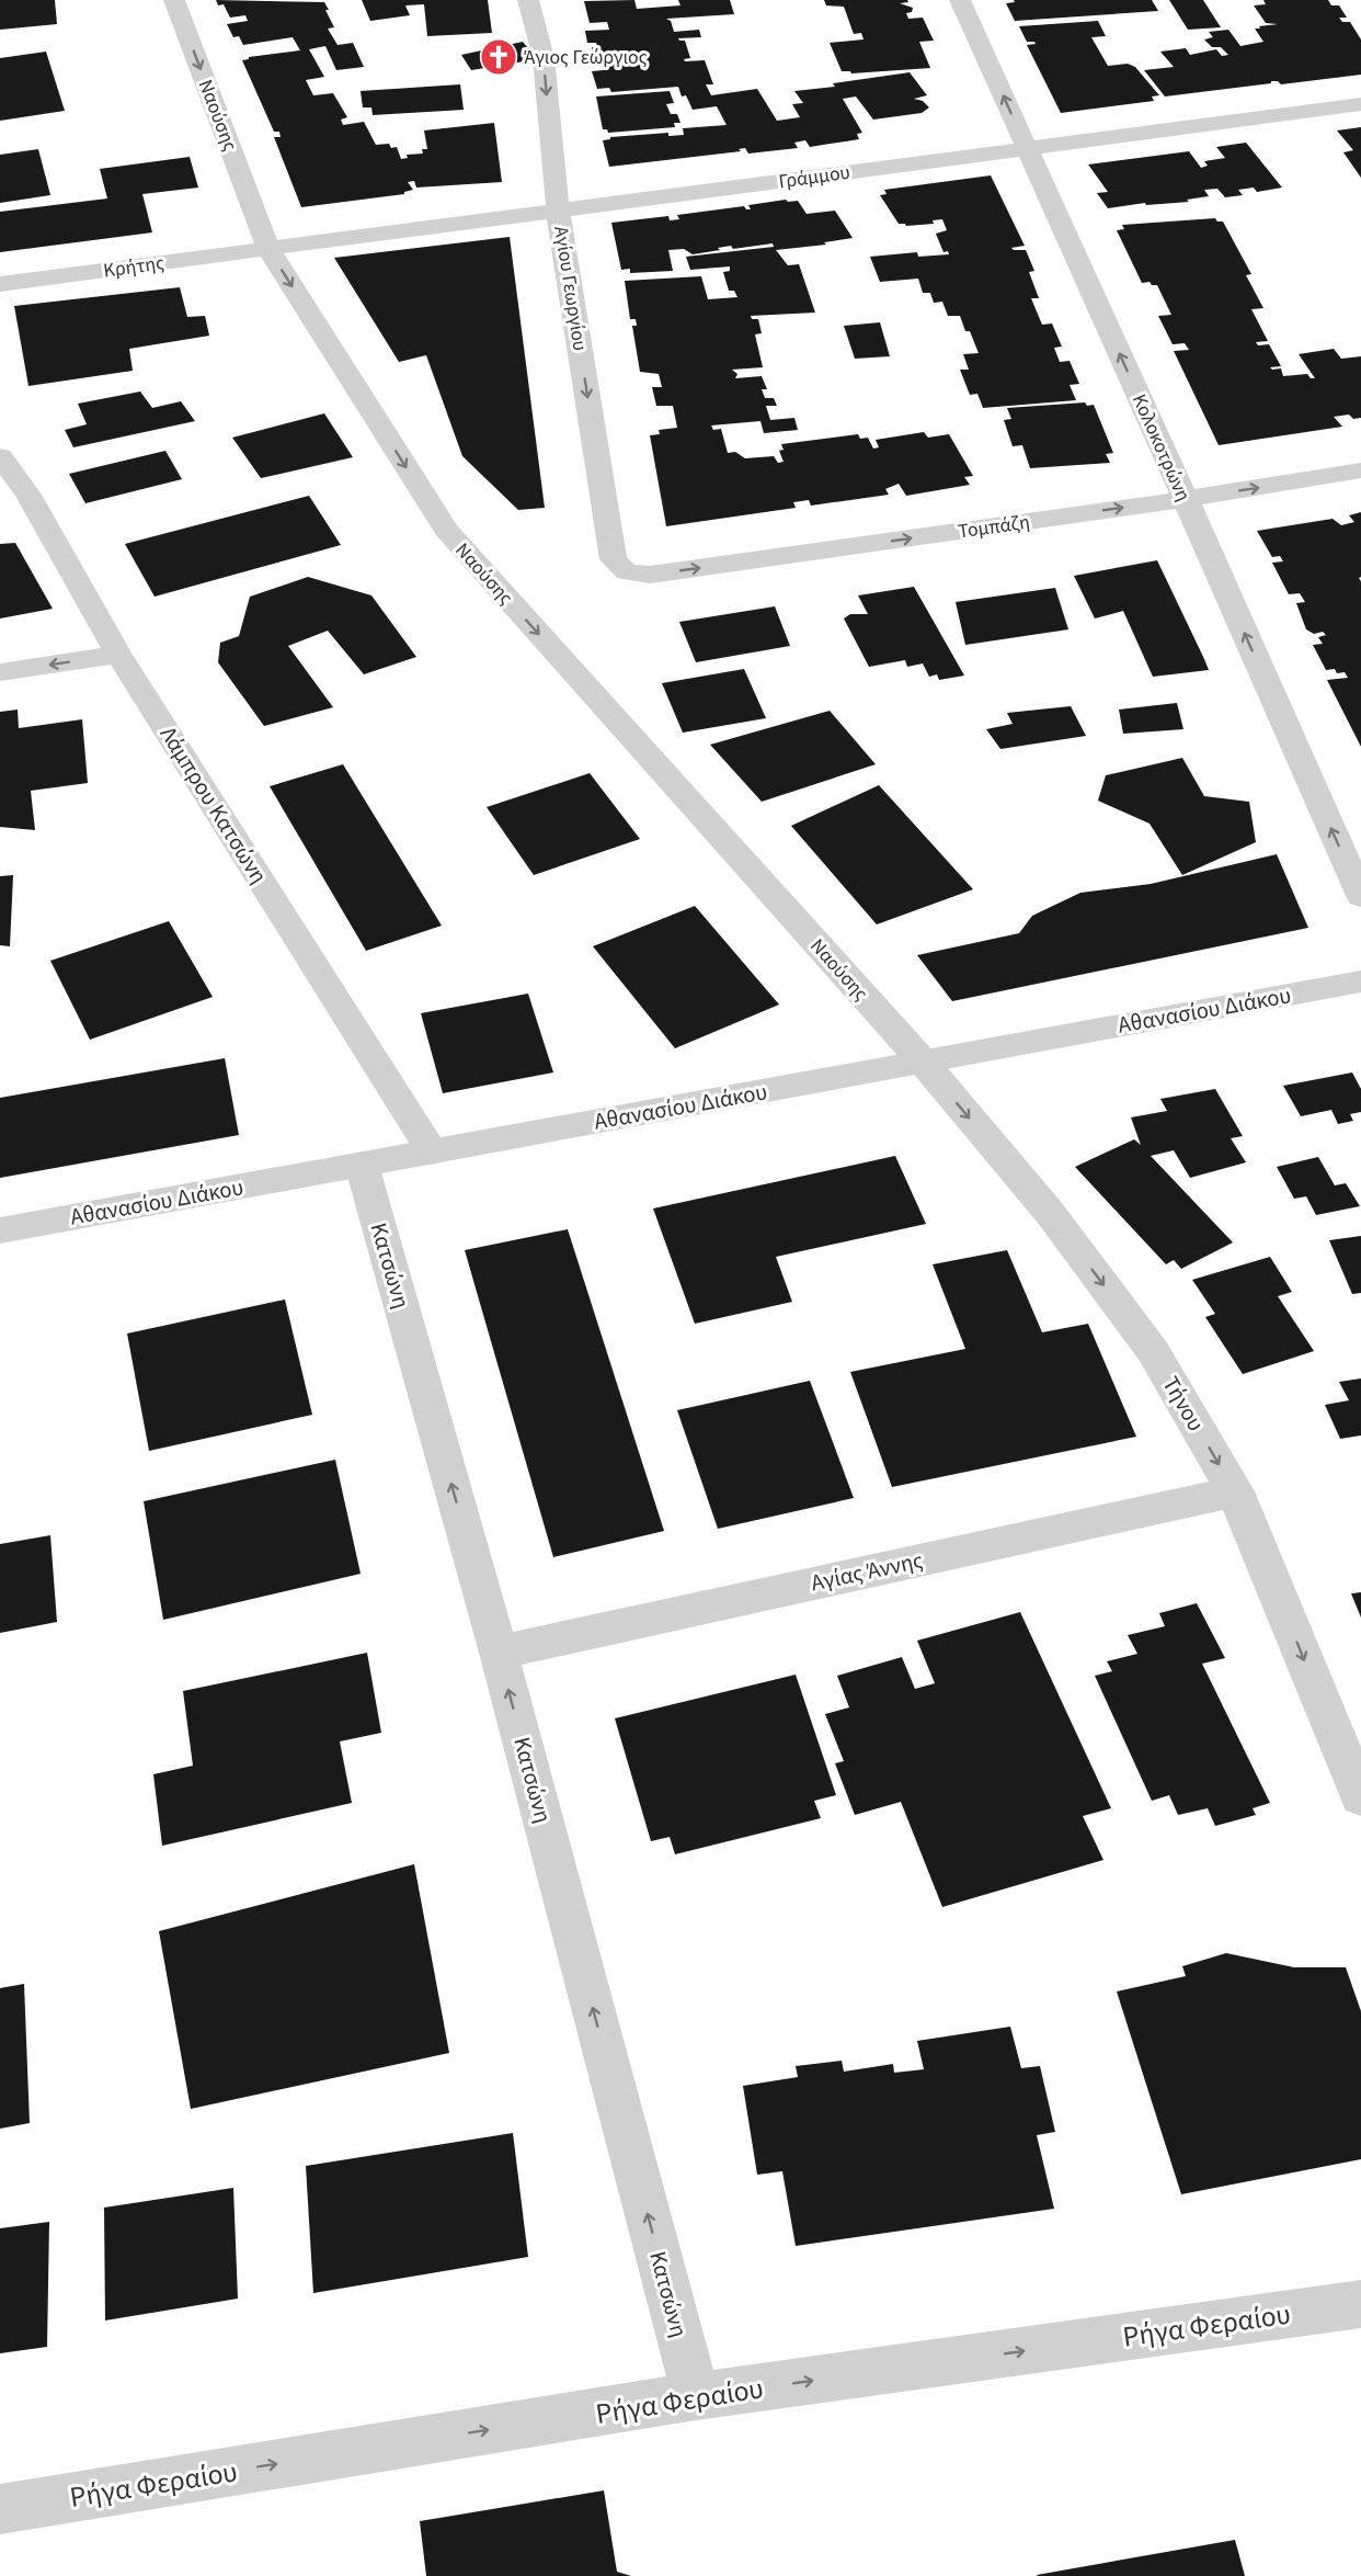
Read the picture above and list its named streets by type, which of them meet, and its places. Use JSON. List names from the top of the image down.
{
  "streets": {
    "street": [
      "Ναούσης",
      "Γράμμου",
      "Κρήτης",
      "Αγίου Γεωργίου",
      "Κολοκοτρώνη",
      "Τομπάζη",
      "Λάμπρου Κατσώνη",
      "Αθανασίου Διάκου",
      "Κατσώνη",
      "Τήνου",
      "Αγίας Άννης",
      "Ρήγα Φεραίου"
    ]
  },
  "crossings": [
    ["Ναούσης", "Γράμμου"],
    ["Ναούσης", "Κρήτης"],
    ["Ναούσης", "Αθανασίου Διάκου"],
    ["Ναούσης", "Τήνου"],
    ["Γράμμου", "Κρήτης"],
    ["Γράμμου", "Αγίου Γεωργίου"],
    ["Γράμμου", "Κολοκοτρώνη"],
    ["Αγίου Γεωργίου", "Τομπάζη"],
    ["Κολοκοτρώνη", "Τομπάζη"],
    ["Λάμπρου Κατσώνη", "Αθανασίου Διάκου"],
    ["Αθανασίου Διάκου", "Κατσώνη"],
    ["Αθανασίου Διάκου", "Τήνου"],
    ["Κατσώνη", "Αγίας Άννης"],
    ["Κατσώνη", "Ρήγα Φεραίου"],
    ["Τήνου", "Αγίας Άννης"]
  ],
  "one_way": [
    "Ναούσης",
    "Αγίου Γεωργίου",
    "Κολοκοτρώνη",
    "Τομπάζη",
    "Κατσώνη",
    "Τήνου",
    "Ρήγα Φεραίου"
  ],
  "places": {
    "church": ["Άγιος Γεώργιος"]
  }
}
